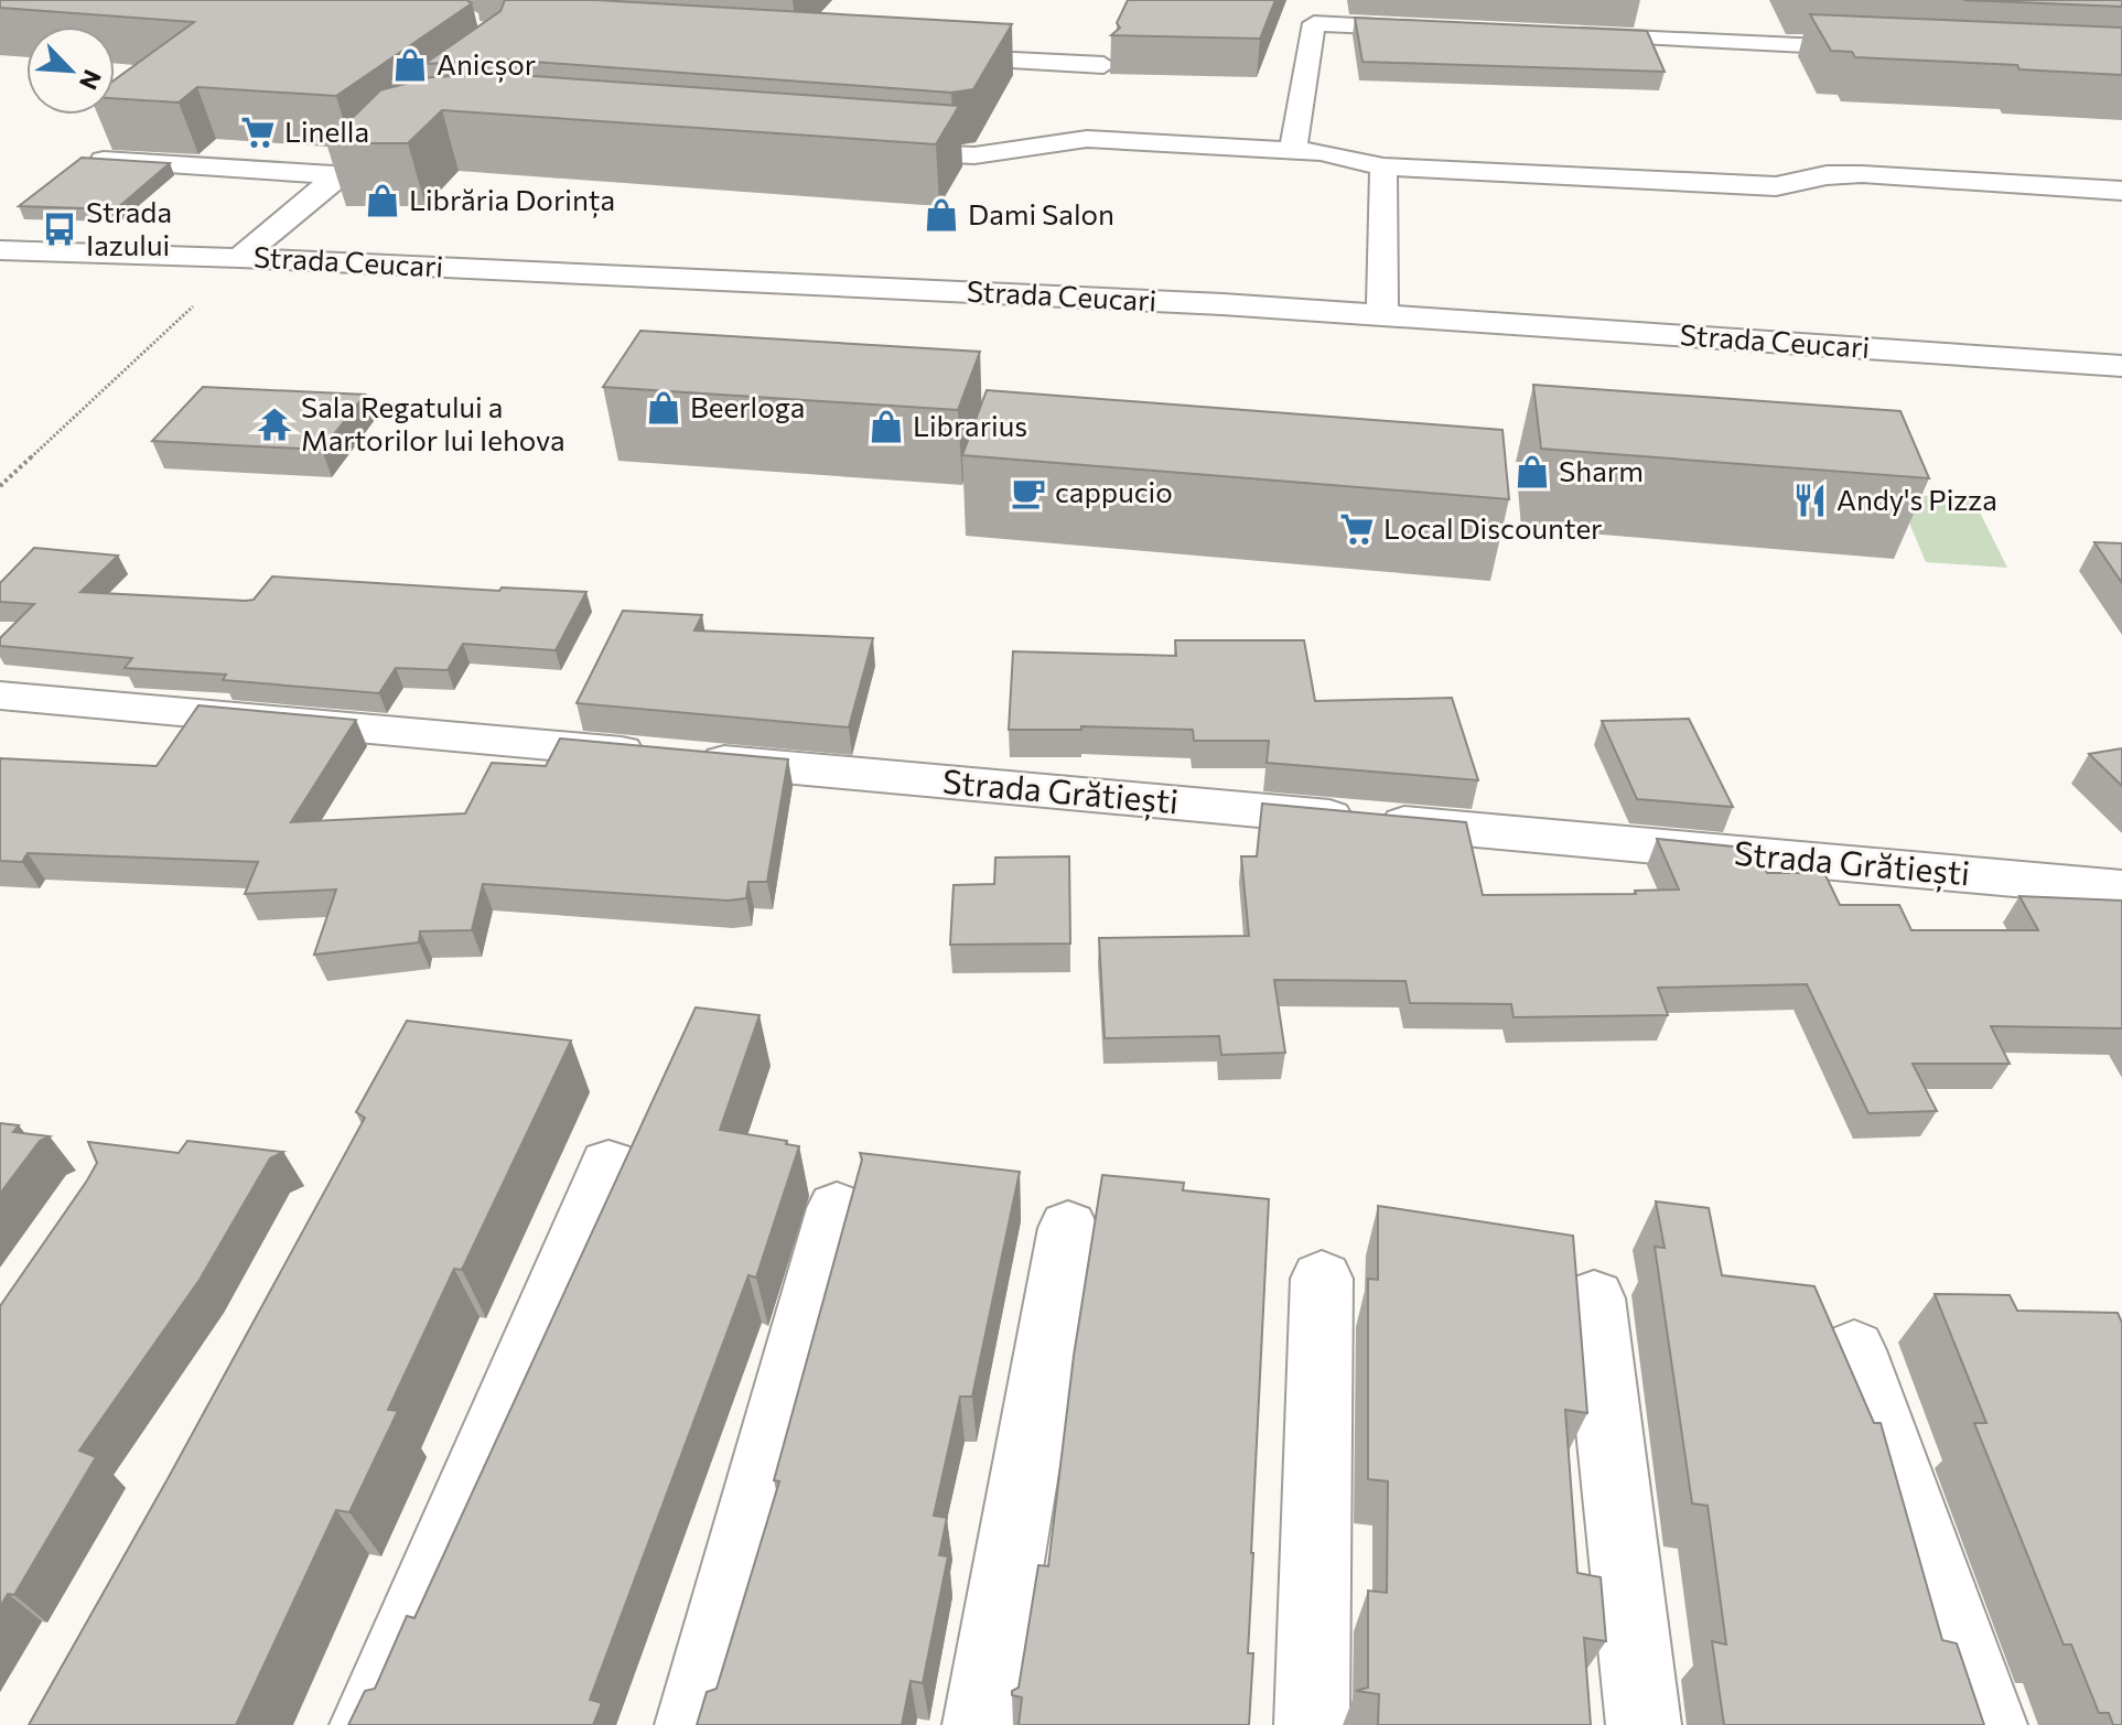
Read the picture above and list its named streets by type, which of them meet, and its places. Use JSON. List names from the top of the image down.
{
  "streets": {
    "street": ["Strada Ceucari", "Strada Grătiești"]
  },
  "places": {
    "shop": [
      "Anicșor",
      "Librăria Dorința",
      "Dami Salon",
      "Beerloga",
      "Librarius",
      "Sharm"
    ],
    "supermarket": ["Linella", "Local Discounter"],
    "bus stop": ["Strada Iazului"],
    "temple": ["Sala Regatului a Martorilor lui Iehova"],
    "cafe": ["cappucio"],
    "restaurant": ["Andy's Pizza"]
  },
  "north": "bottom right"
}
